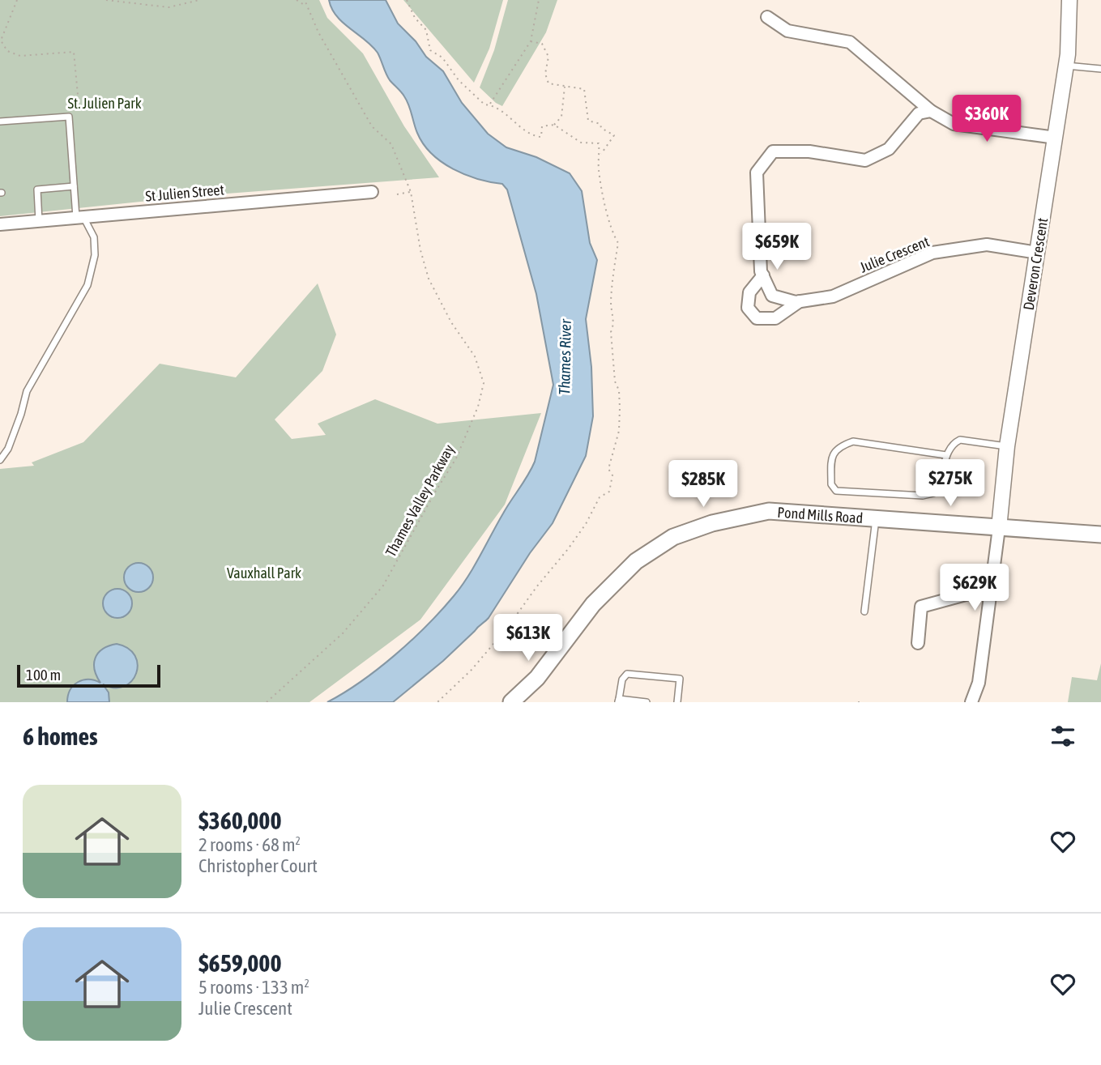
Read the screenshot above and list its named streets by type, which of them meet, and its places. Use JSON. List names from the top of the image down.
{
  "streets": {
    "main road": ["Pond Mills Road"],
    "street": ["St Julien Street", "Julie Crescent", "Deveron Crescent"],
    "path": ["Thames Valley Parkway"]
  },
  "crossings": [
    ["Julie Crescent", "Deveron Crescent"],
    ["Deveron Crescent", "Pond Mills Road"]
  ],
  "water": ["Thames River"],
  "parks": ["St. Julien Park", "Vauxhall Park"],
  "scale_bar": "100 m",
  "page": {
    "price": [
      "$360K",
      "$659K",
      "$275K",
      "$285K",
      "$629K",
      "$613K"
    ],
    "scale": "100 m",
    "heading": "6 homes",
    "list": [
      {
        "name": "$360,000",
        "note": "2 rooms · 68 m² · Christopher Court"
      },
      {
        "name": "$659,000",
        "note": "5 rooms · 133 m² · Julie Crescent"
      }
    ]
  }
}
